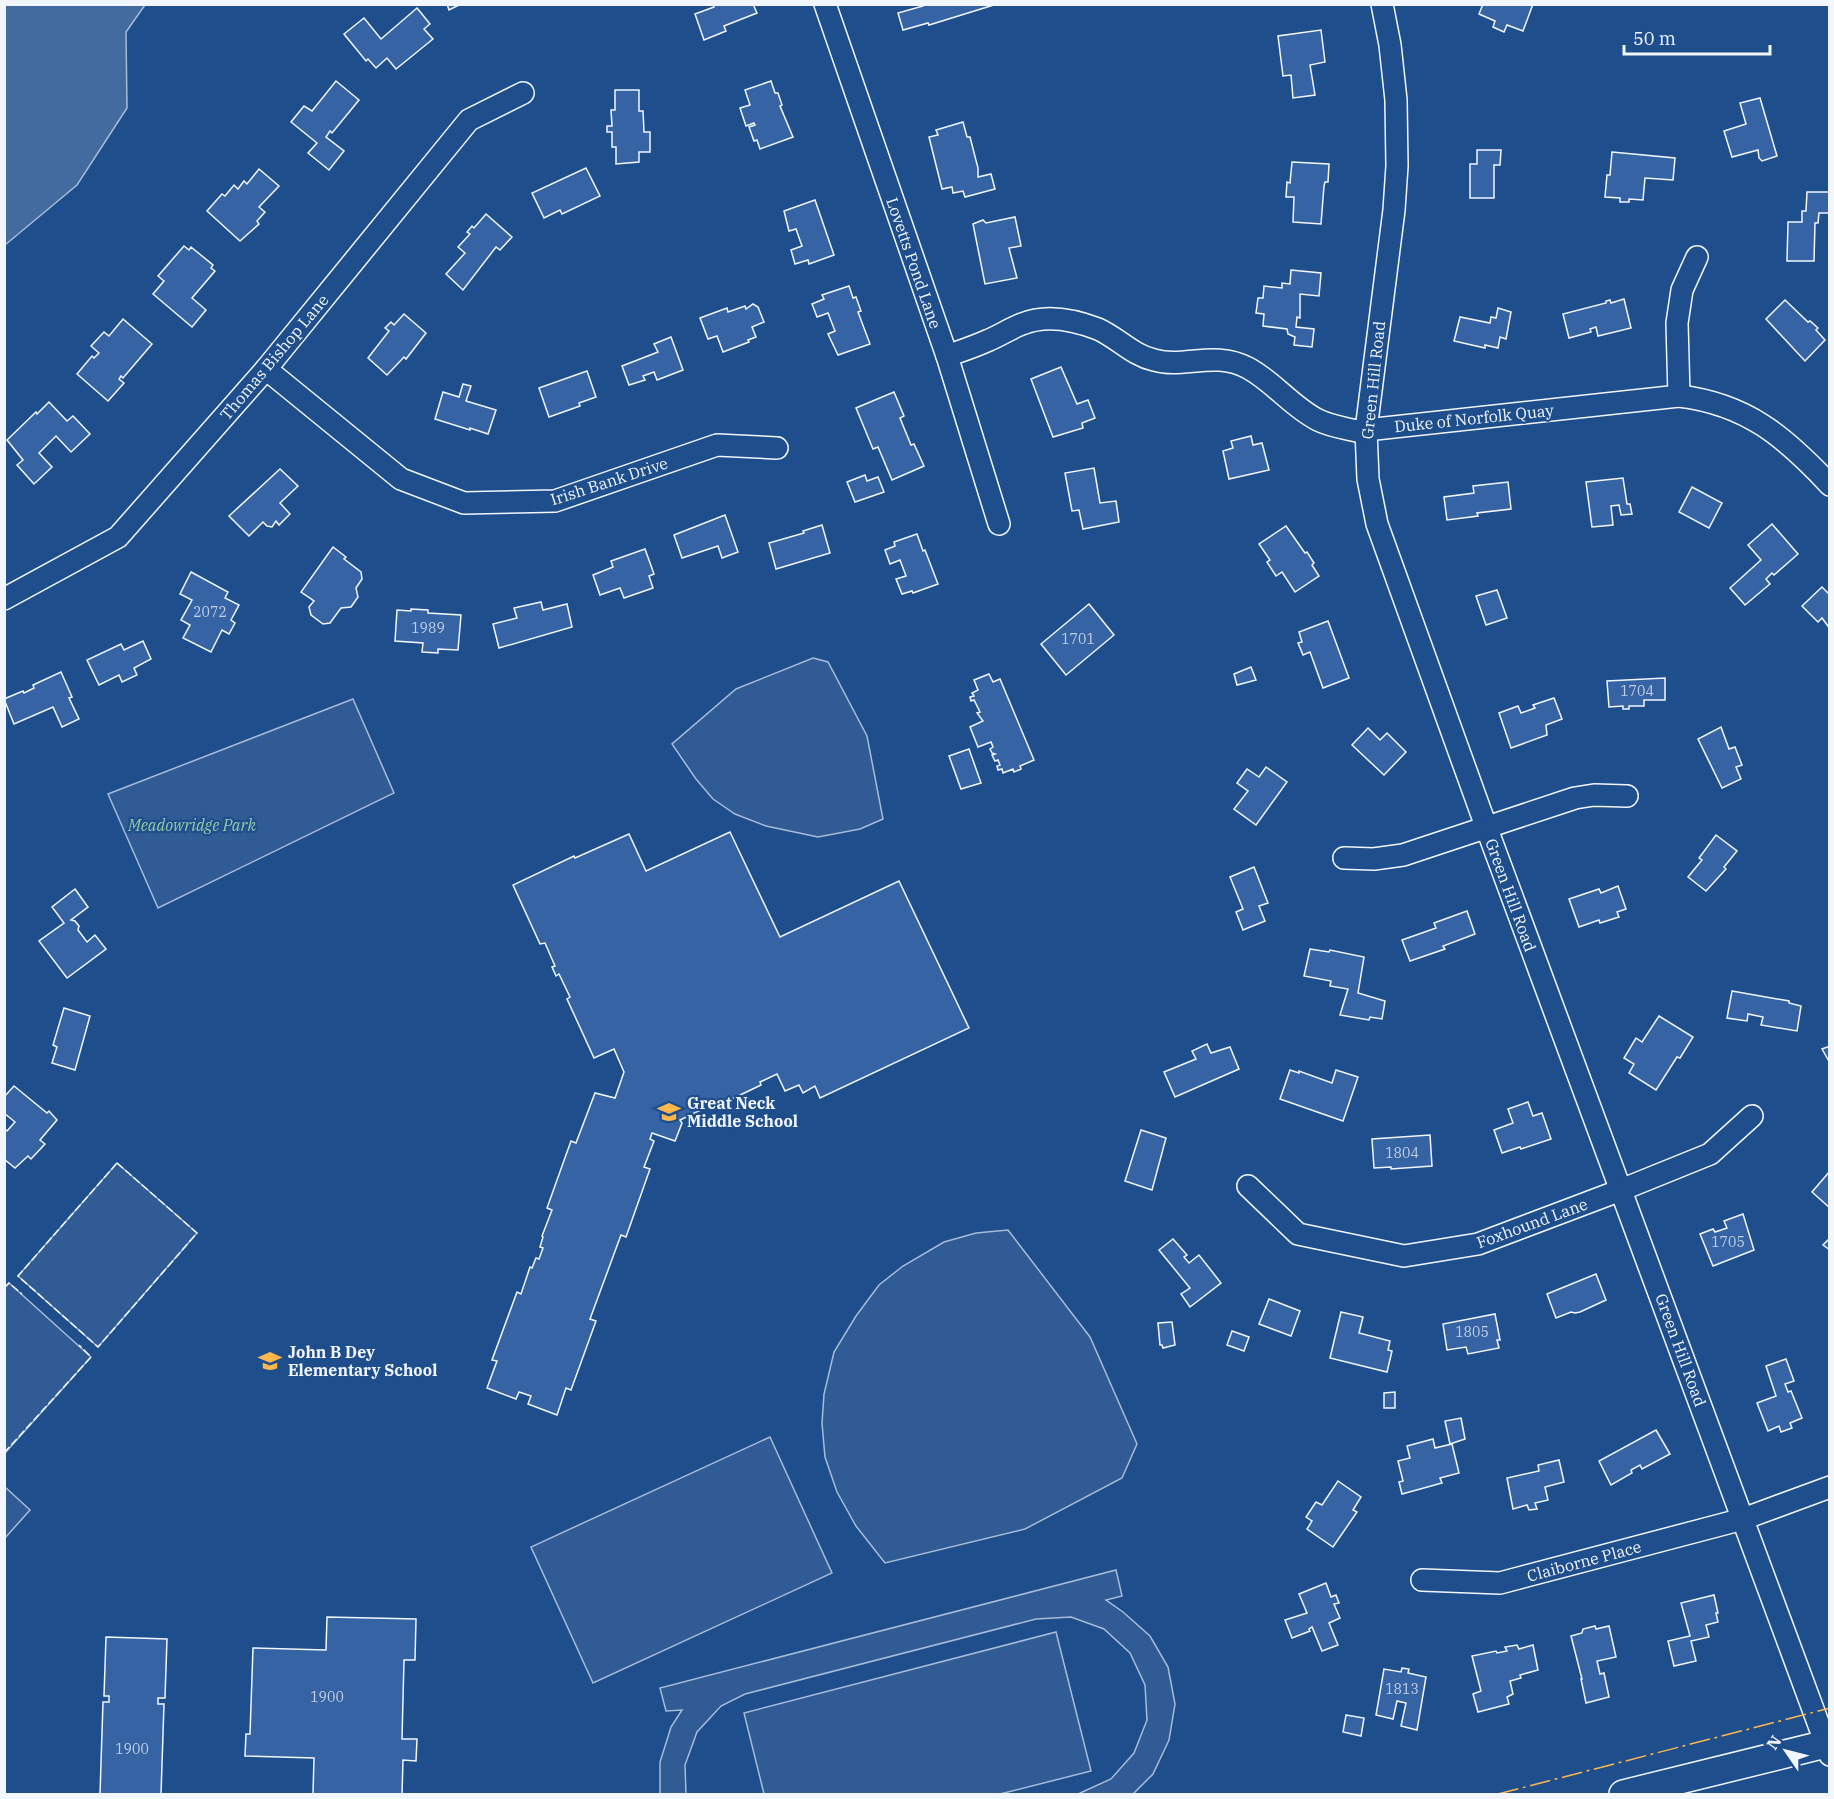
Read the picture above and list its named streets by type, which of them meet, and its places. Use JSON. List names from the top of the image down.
{
  "streets": {
    "street": [
      "Lovetts Pond Lane",
      "Thomas Bishop Lane",
      "Green Hill Road",
      "Duke of Norfolk Quay",
      "Irish Bank Drive",
      "Foxhound Lane",
      "Claiborne Place"
    ]
  },
  "crossings": [
    ["Lovetts Pond Lane", "Duke of Norfolk Quay"],
    ["Thomas Bishop Lane", "Irish Bank Drive"],
    ["Green Hill Road", "Duke of Norfolk Quay"],
    ["Green Hill Road", "Foxhound Lane"],
    ["Green Hill Road", "Claiborne Place"]
  ],
  "parks": ["Meadowridge Park"],
  "places": {
    "school or university": ["Great Neck Middle School", "John B Dey Elementary School"]
  },
  "house_numbers": [
    "2072",
    "1989",
    "1701",
    "1704",
    "1804",
    "1705",
    "1805",
    "1813",
    "1900",
    "1900"
  ],
  "scale_bar": "50 m",
  "north": "top left"
}
